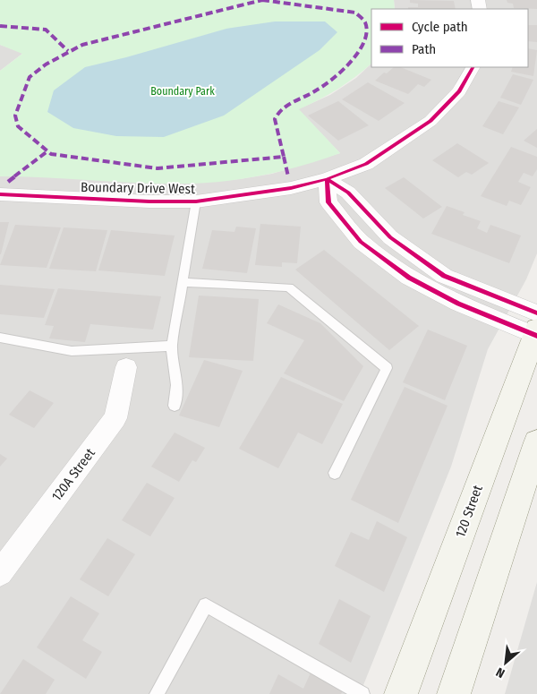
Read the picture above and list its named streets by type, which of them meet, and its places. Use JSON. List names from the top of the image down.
{
  "streets": {
    "main road": ["120 Street"],
    "street": ["Boundary Drive West", "120A Street"]
  },
  "parks": ["Boundary Park"],
  "legend": ["Cycle path", "Path"],
  "north": "bottom left"
}
